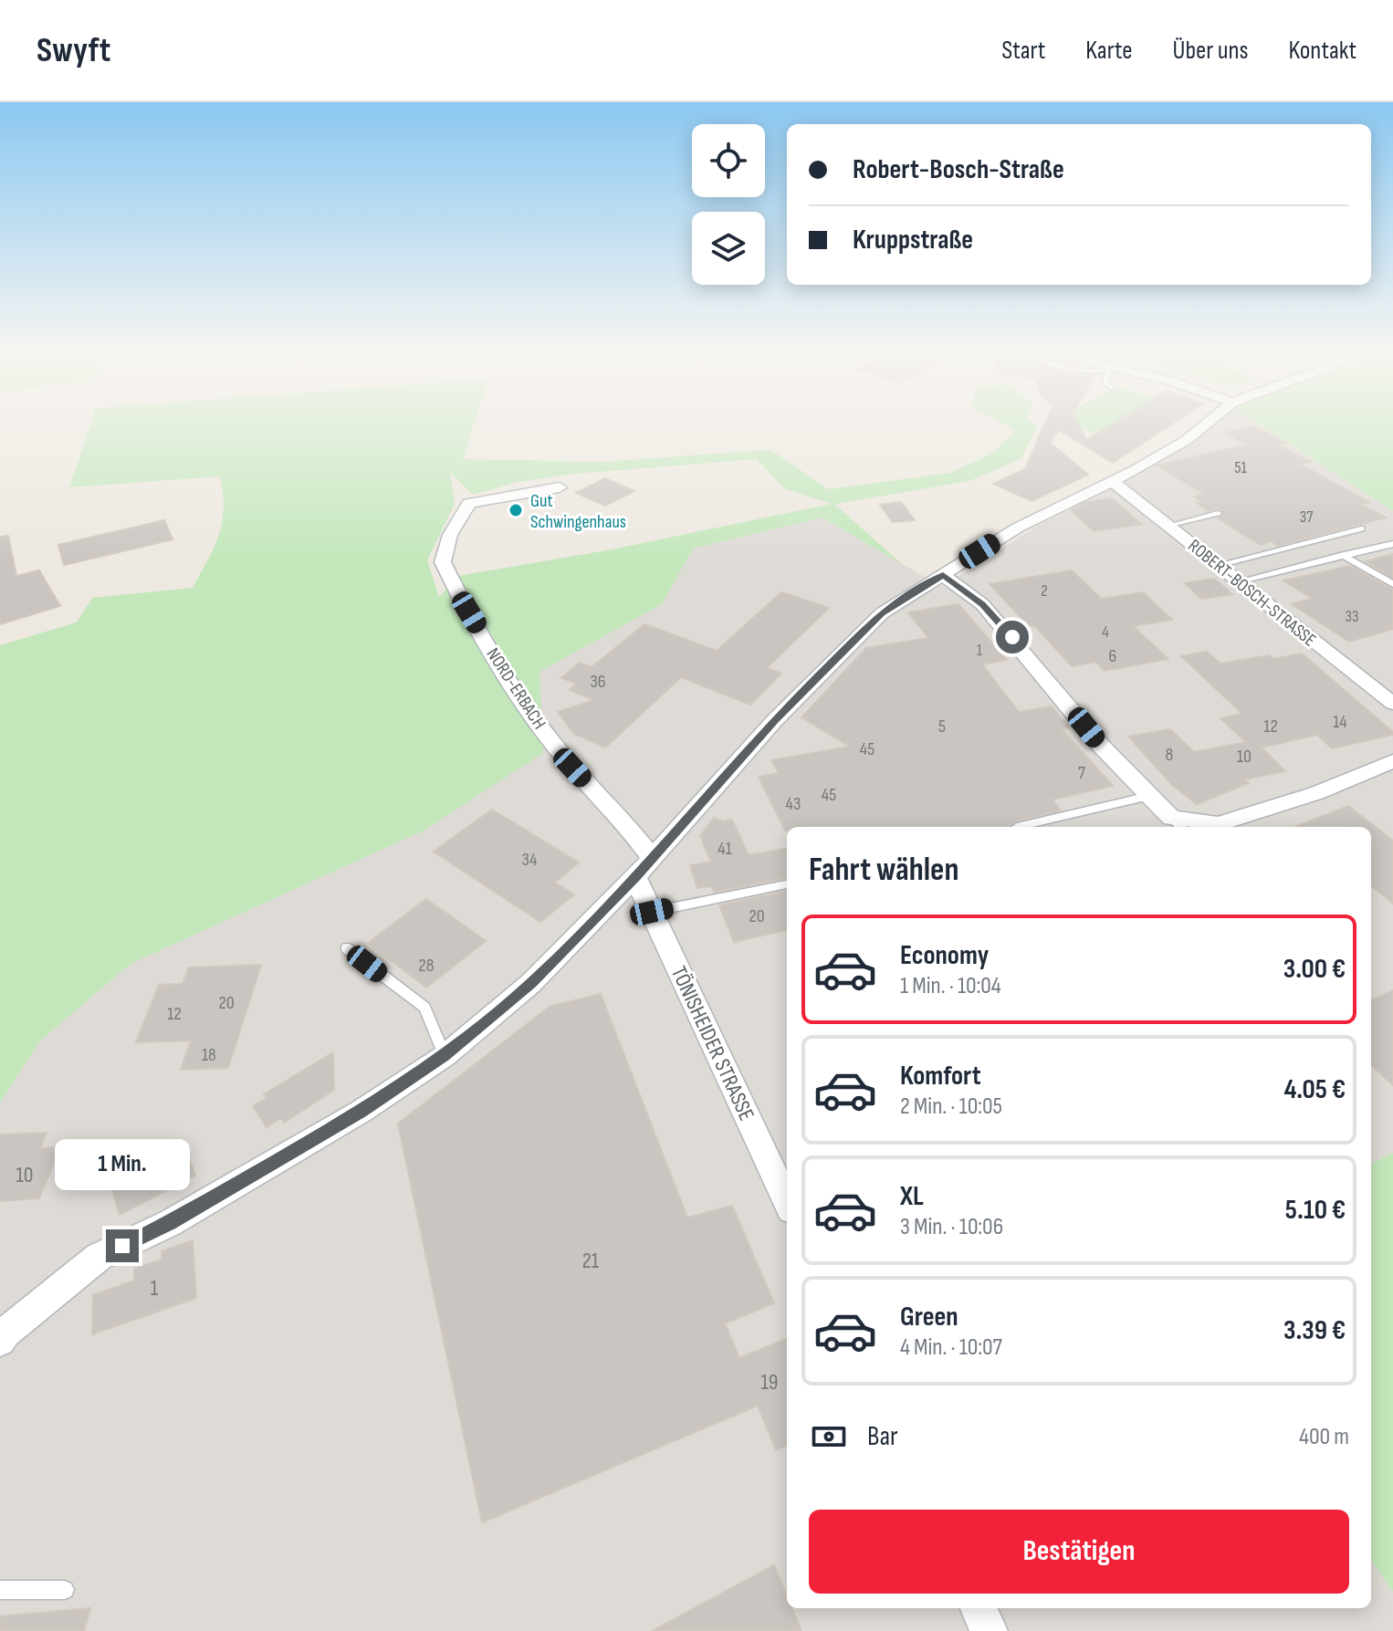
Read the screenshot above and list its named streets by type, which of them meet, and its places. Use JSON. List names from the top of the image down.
{
  "streets": {
    "street": ["ROBERT-BOSCH-STRASSE", "NORD-ERBACH", "TÖNISHEIDER STRASSE"]
  },
  "crossings": [
    ["NORD-ERBACH", "TÖNISHEIDER STRASSE"]
  ],
  "places": ["Gut Schwingenhaus"],
  "house_numbers": [
    "51",
    "37",
    "2",
    "33",
    "4",
    "1",
    "6",
    "36",
    "14",
    "5",
    "12",
    "45",
    "8",
    "10",
    "7",
    "45",
    "43",
    "41",
    "34",
    "20",
    "28",
    "20",
    "12",
    "18",
    "10",
    "21",
    "1",
    "19"
  ],
  "page": {
    "header": "Swyft",
    "nav": [
      "Start",
      "Karte",
      "Über uns",
      "Kontakt"
    ],
    "banner": ["Robert-Bosch-Straße", "Kruppstraße"],
    "heading": "Fahrt wählen",
    "list": [
      {
        "name": "Economy",
        "note": "1 Min. · 10:04",
        "value": "3.00 €"
      },
      {
        "name": "Komfort",
        "note": "2 Min. · 10:05",
        "value": "4.05 €"
      },
      {
        "name": "XL",
        "note": "3 Min. · 10:06",
        "value": "5.10 €"
      },
      {
        "name": "Green",
        "note": "4 Min. · 10:07",
        "value": "3.39 €"
      }
    ],
    "bubble": "1 Min.",
    "pay": ["Bar", "400 m"],
    "buttons": "Bestätigen"
  }
}
